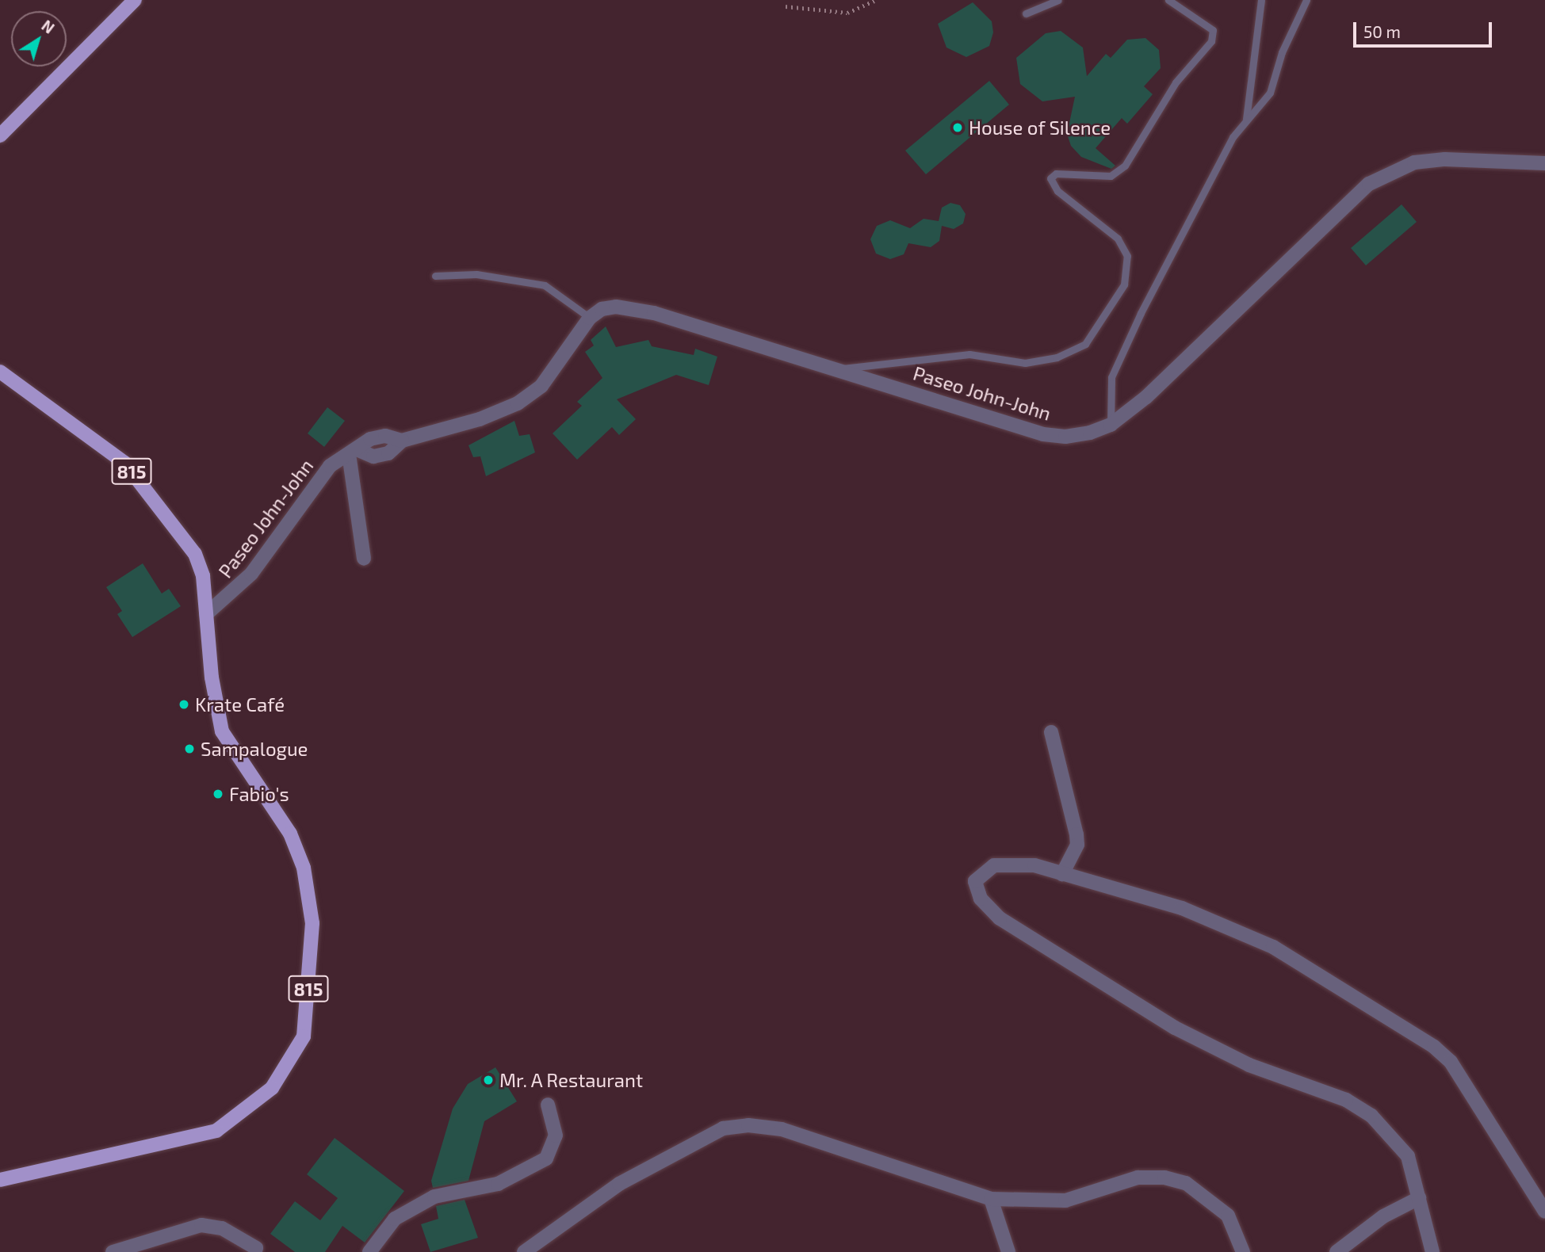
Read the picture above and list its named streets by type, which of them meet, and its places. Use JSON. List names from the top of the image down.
{
  "streets": {
    "main road": ["815"],
    "street": ["Paseo John-John"]
  },
  "crossings": [
    ["Paseo John-John", "815"]
  ],
  "places": [
    "House of Silence",
    "Krate Café",
    "Sampalogue",
    "Fabio's",
    "Mr. A Restaurant"
  ],
  "scale_bar": "50 m",
  "north": "top right"
}
